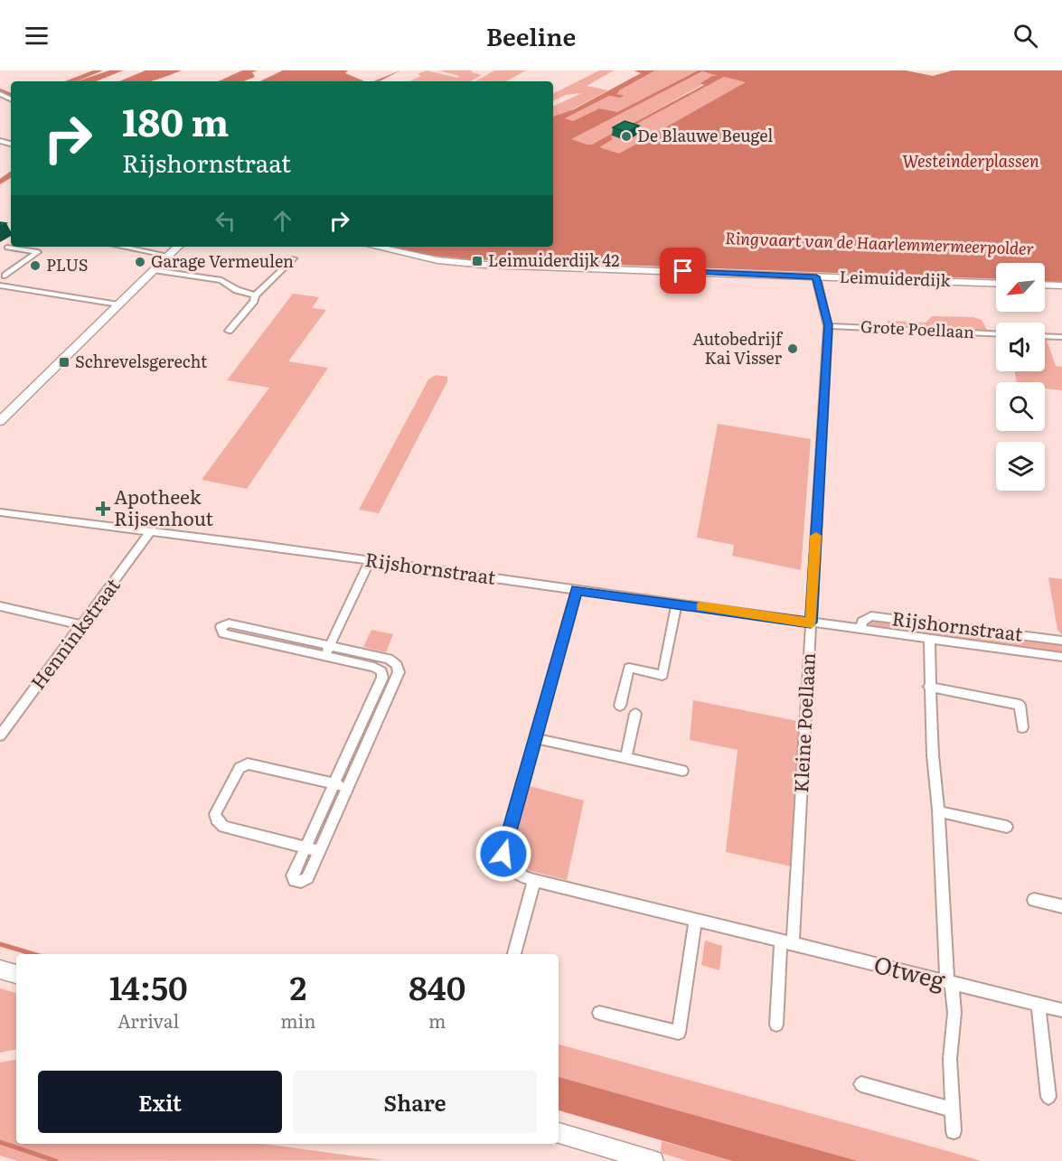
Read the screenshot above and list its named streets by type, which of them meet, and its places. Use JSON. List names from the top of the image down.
{
  "streets": {
    "street": [
      "Leimuiderdijk",
      "Grote Poellaan",
      "Rijshornstraat",
      "Henninkstraat",
      "Kleine Poellaan",
      "Otweg"
    ]
  },
  "crossings": [
    ["Leimuiderdijk", "Kleine Poellaan"],
    ["Grote Poellaan", "Kleine Poellaan"],
    ["Rijshornstraat", "Henninkstraat"],
    ["Rijshornstraat", "Kleine Poellaan"],
    ["Rijshornstraat", "Otweg"],
    ["Kleine Poellaan", "Otweg"]
  ],
  "water": ["Westeinderplassen", "Ringvaart van de Haarlemmermeerpolder"],
  "places": {
    "other": [
      "De Blauwe Beugel",
      "Garage Vermeulen",
      "PLUS",
      "Autobedrijf Kai Visser"
    ],
    "transit": ["Leimuiderdijk 42", "Schrevelsgerecht"],
    "health": ["Apotheek Rijsenhout"]
  },
  "north": "bottom left",
  "page": {
    "header": "Beeline",
    "turn": ["180 m", "Rijshornstraat"],
    "eta": [
      "14:50",
      "Arrival",
      "2",
      "min",
      "840",
      "m"
    ],
    "buttons": ["Exit", "Share"]
  }
}
